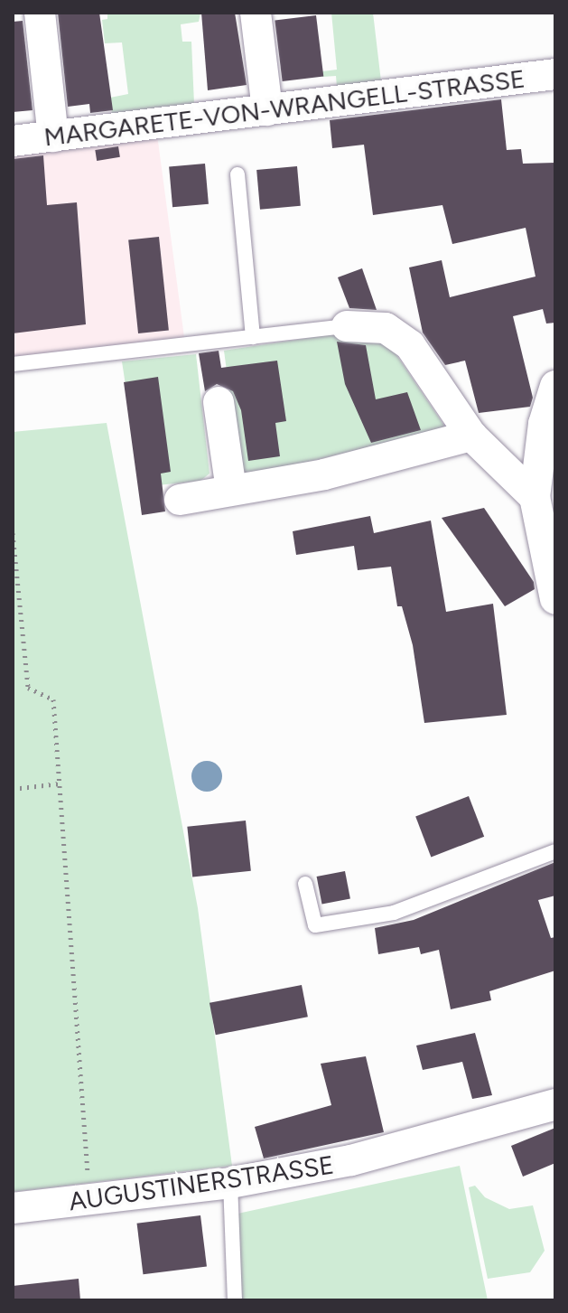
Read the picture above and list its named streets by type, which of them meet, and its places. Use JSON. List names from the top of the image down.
{
  "streets": {
    "street": ["MARGARETE-VON-WRANGELL-STRASSE", "AUGUSTINERSTRASSE"]
  }
}
